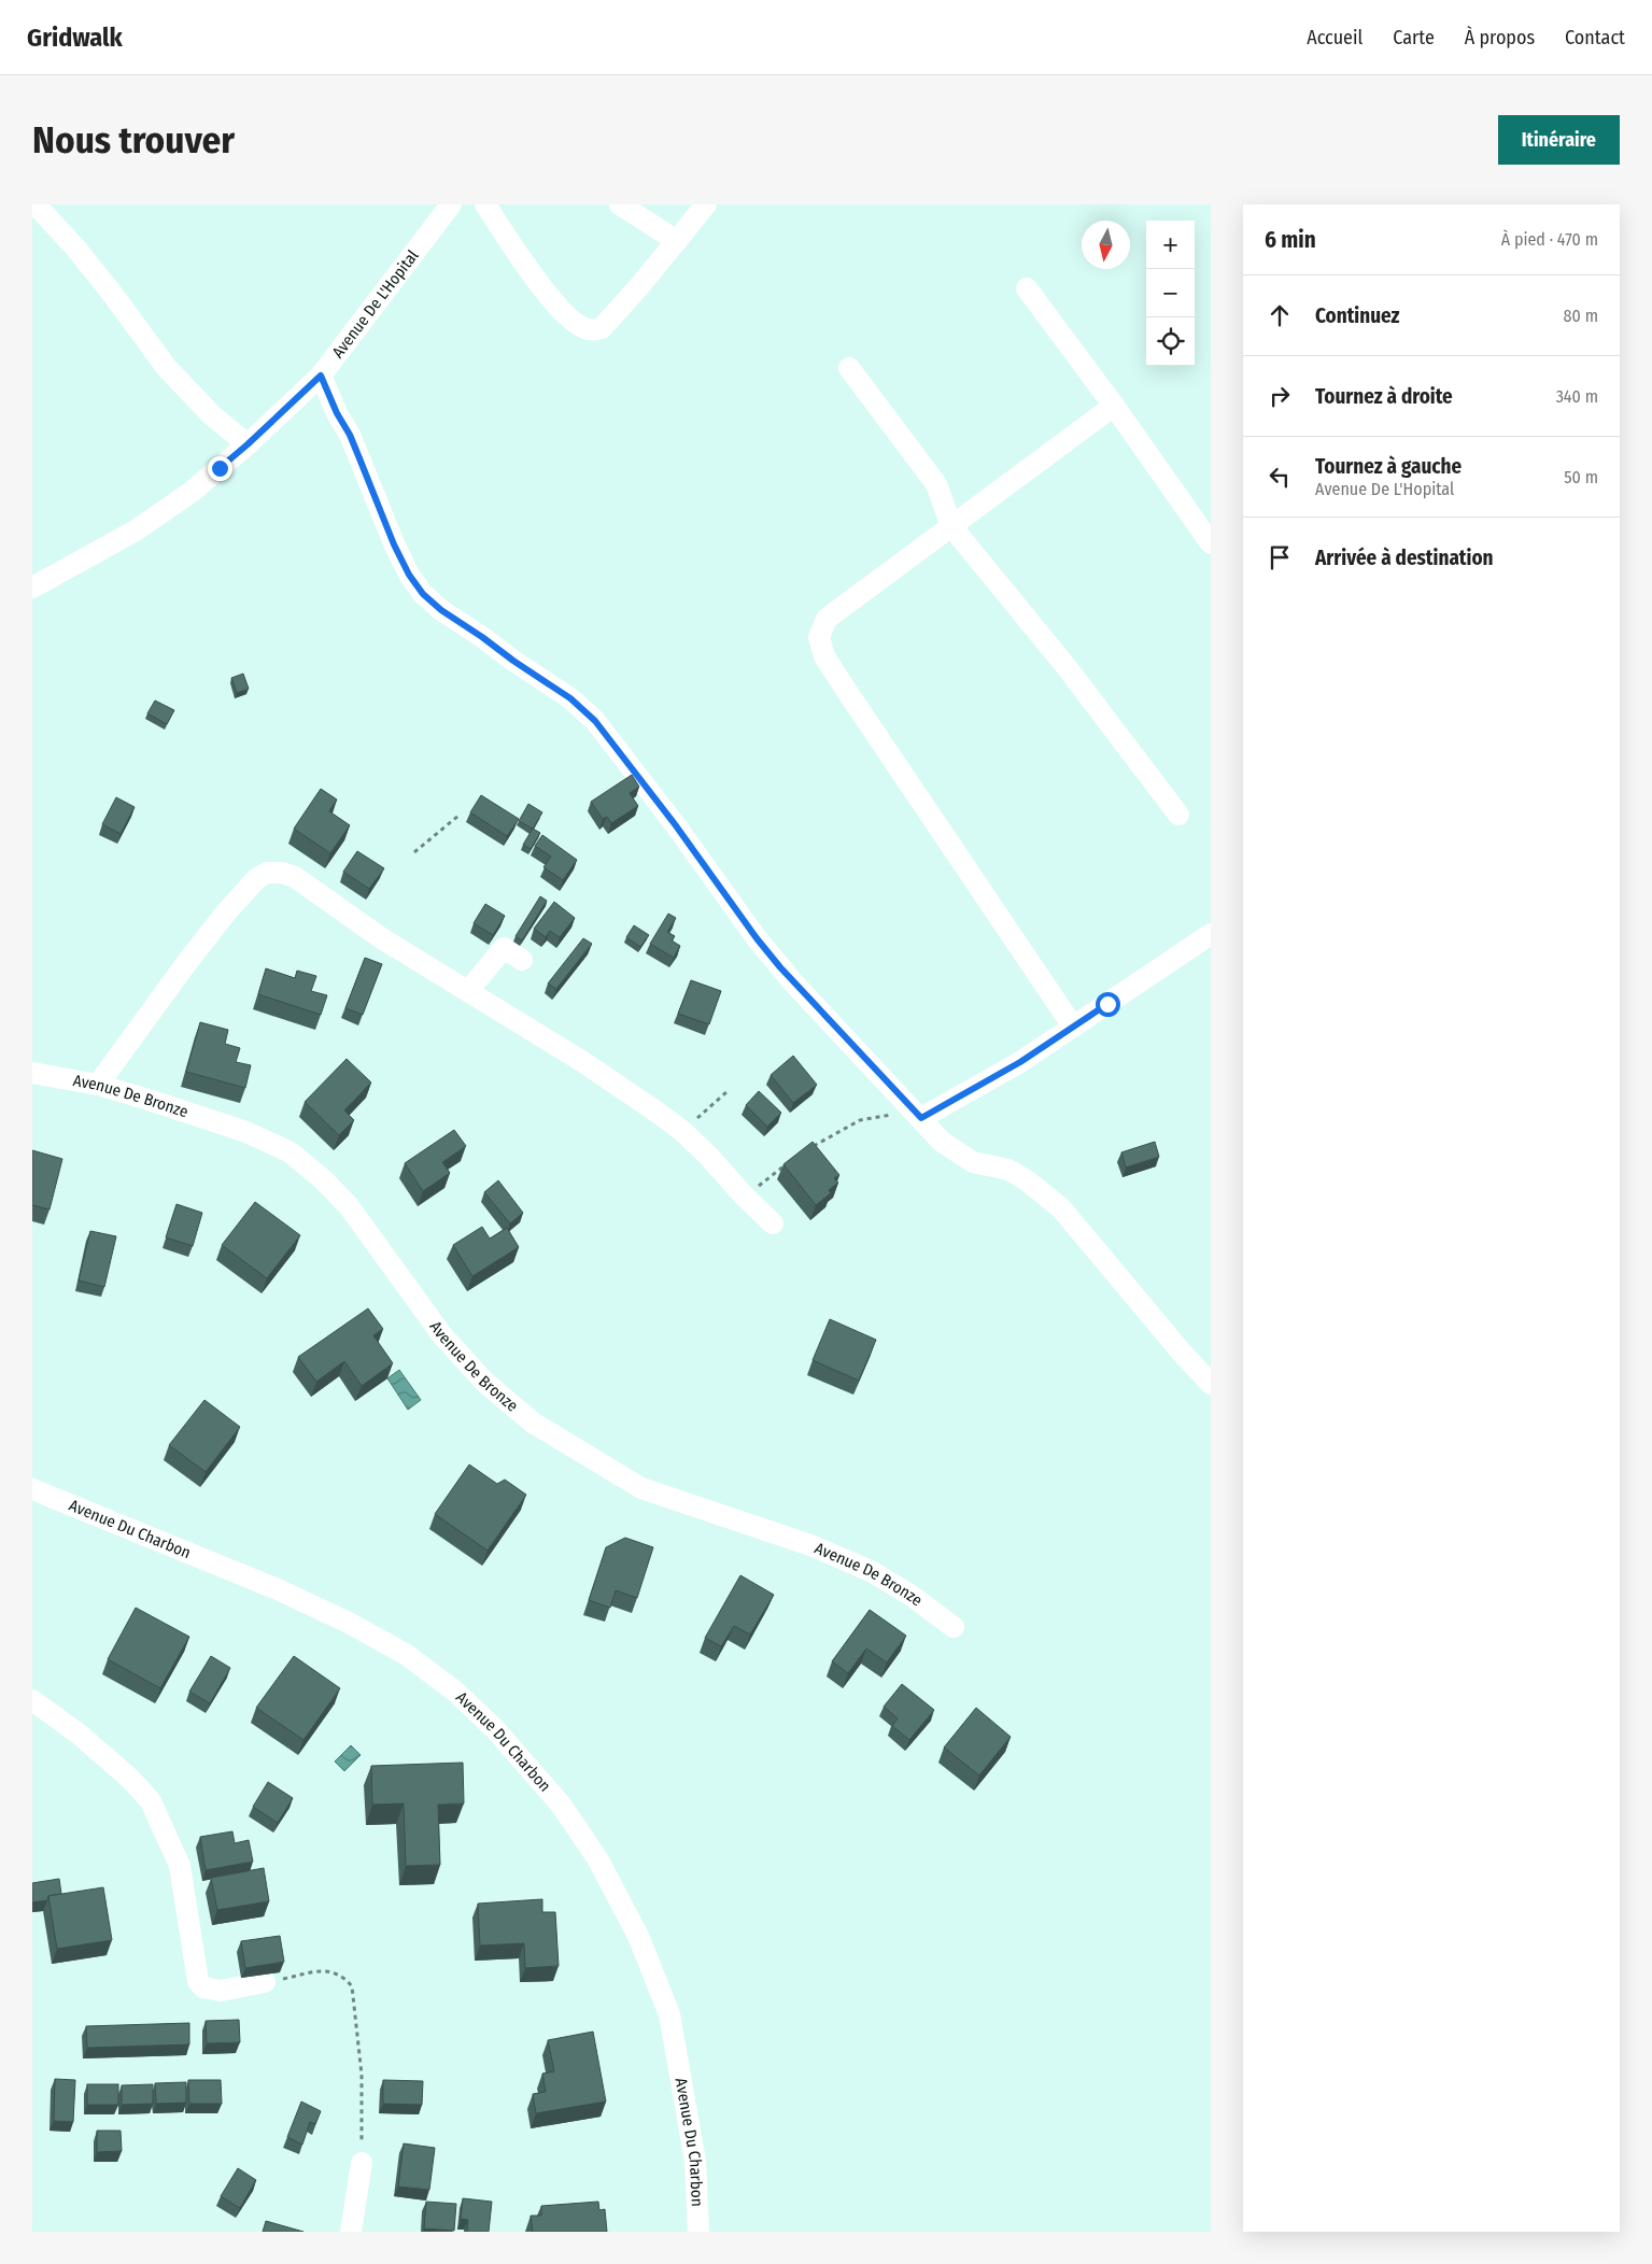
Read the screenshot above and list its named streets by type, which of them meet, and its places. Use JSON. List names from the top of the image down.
{
  "streets": {
    "street": ["Avenue De L'Hopital", "Avenue De Bronze", "Avenue Du Charbon"]
  },
  "north": "bottom",
  "page": {
    "header": "Gridwalk",
    "nav": [
      "Accueil",
      "Carte",
      "À propos",
      "Contact"
    ],
    "buttons": "Itinéraire",
    "title": "Nous trouver",
    "heading": ["6 min", "À pied · 470 m"],
    "map_buttons": ["+", "−"],
    "list": [
      ["Continuez", "80 m"],
      ["Tournez à droite", "340 m"],
      ["Tournez à gauche", "Avenue De L'Hopital", "50 m"],
      "Arrivée à destination"
    ]
  }
}
